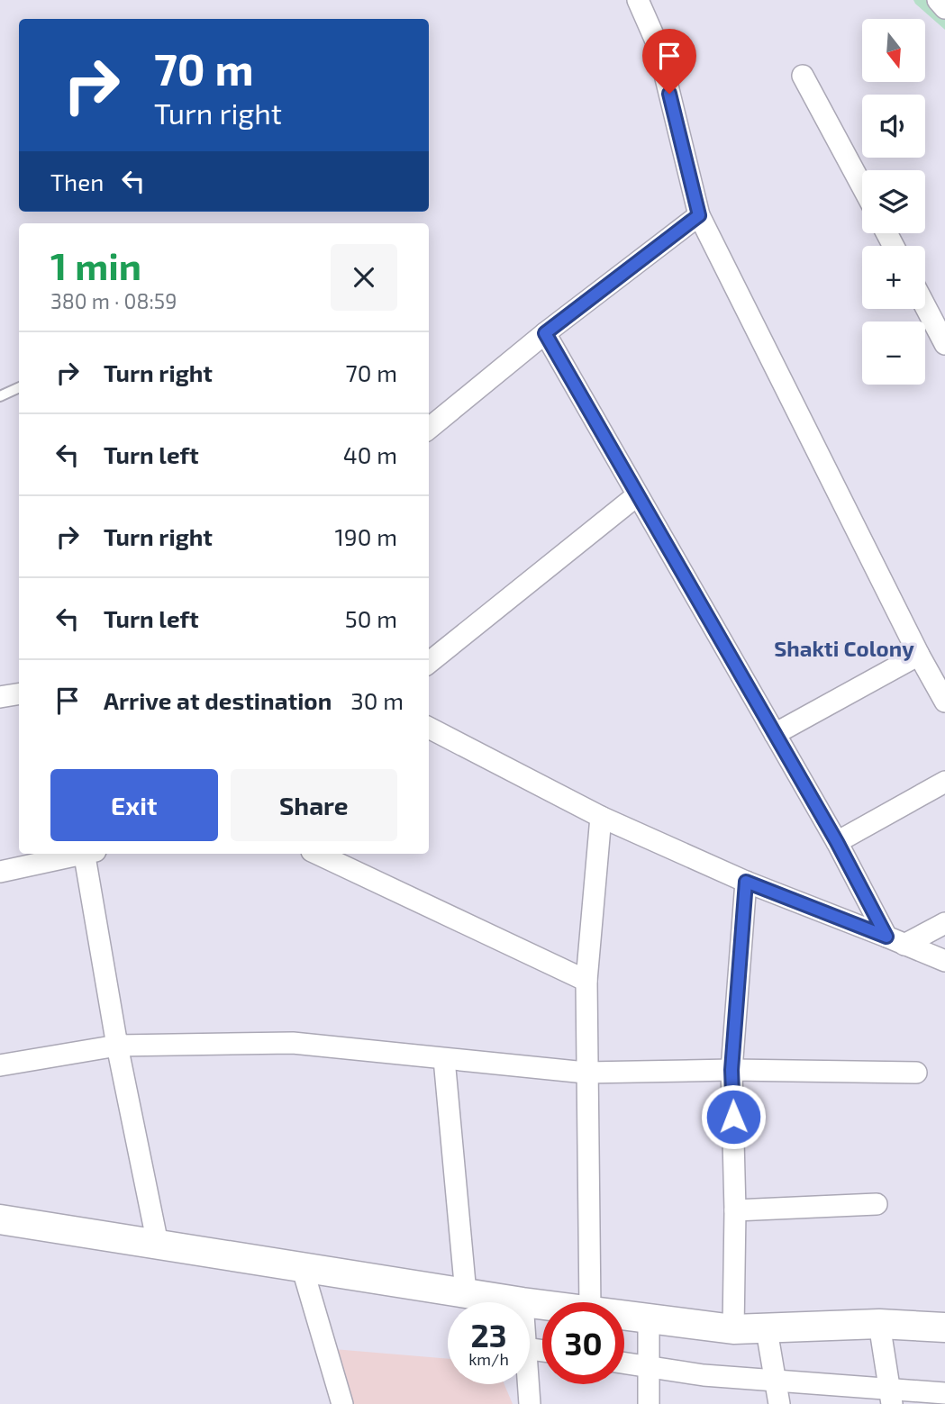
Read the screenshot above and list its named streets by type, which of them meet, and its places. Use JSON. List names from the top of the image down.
{
  "districts": ["Shakti Colony"],
  "north": "bottom",
  "page": {
    "map_buttons": ["+", "−"],
    "turn": ["70 m", "Turn right"],
    "then": "Then",
    "heading": ["1 min", "380 m · 08:59"],
    "list": [
      {
        "name": "Turn right",
        "value": "70 m"
      },
      {
        "name": "Turn left",
        "value": "40 m"
      },
      {
        "name": "Turn right",
        "value": "190 m"
      },
      {
        "name": "Turn left",
        "value": "50 m"
      },
      {
        "name": "Arrive at destination",
        "value": "30 m"
      }
    ],
    "buttons": ["Exit", "Share"],
    "speed": "23 km/h",
    "limit": "30"
  }
}
